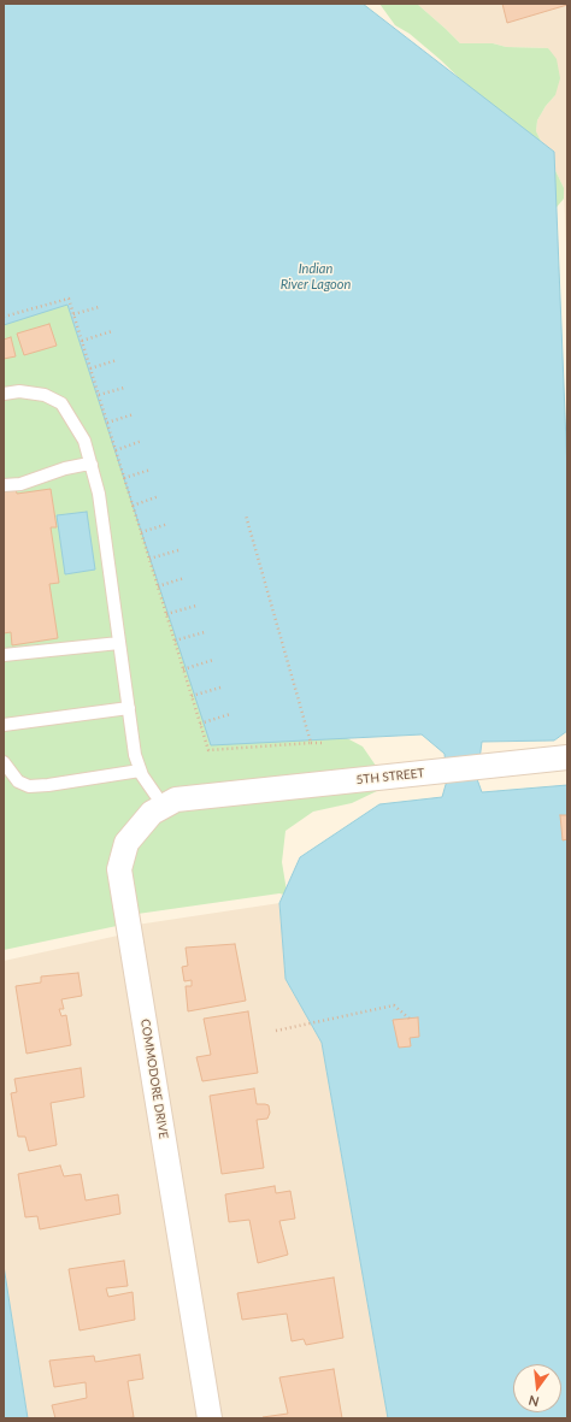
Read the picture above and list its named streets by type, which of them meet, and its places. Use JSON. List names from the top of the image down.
{
  "streets": {
    "street": ["5TH STREET", "COMMODORE DRIVE"]
  },
  "crossings": [
    ["5TH STREET", "COMMODORE DRIVE"]
  ],
  "water": ["Indian River Lagoon"],
  "north": "bottom"
}
